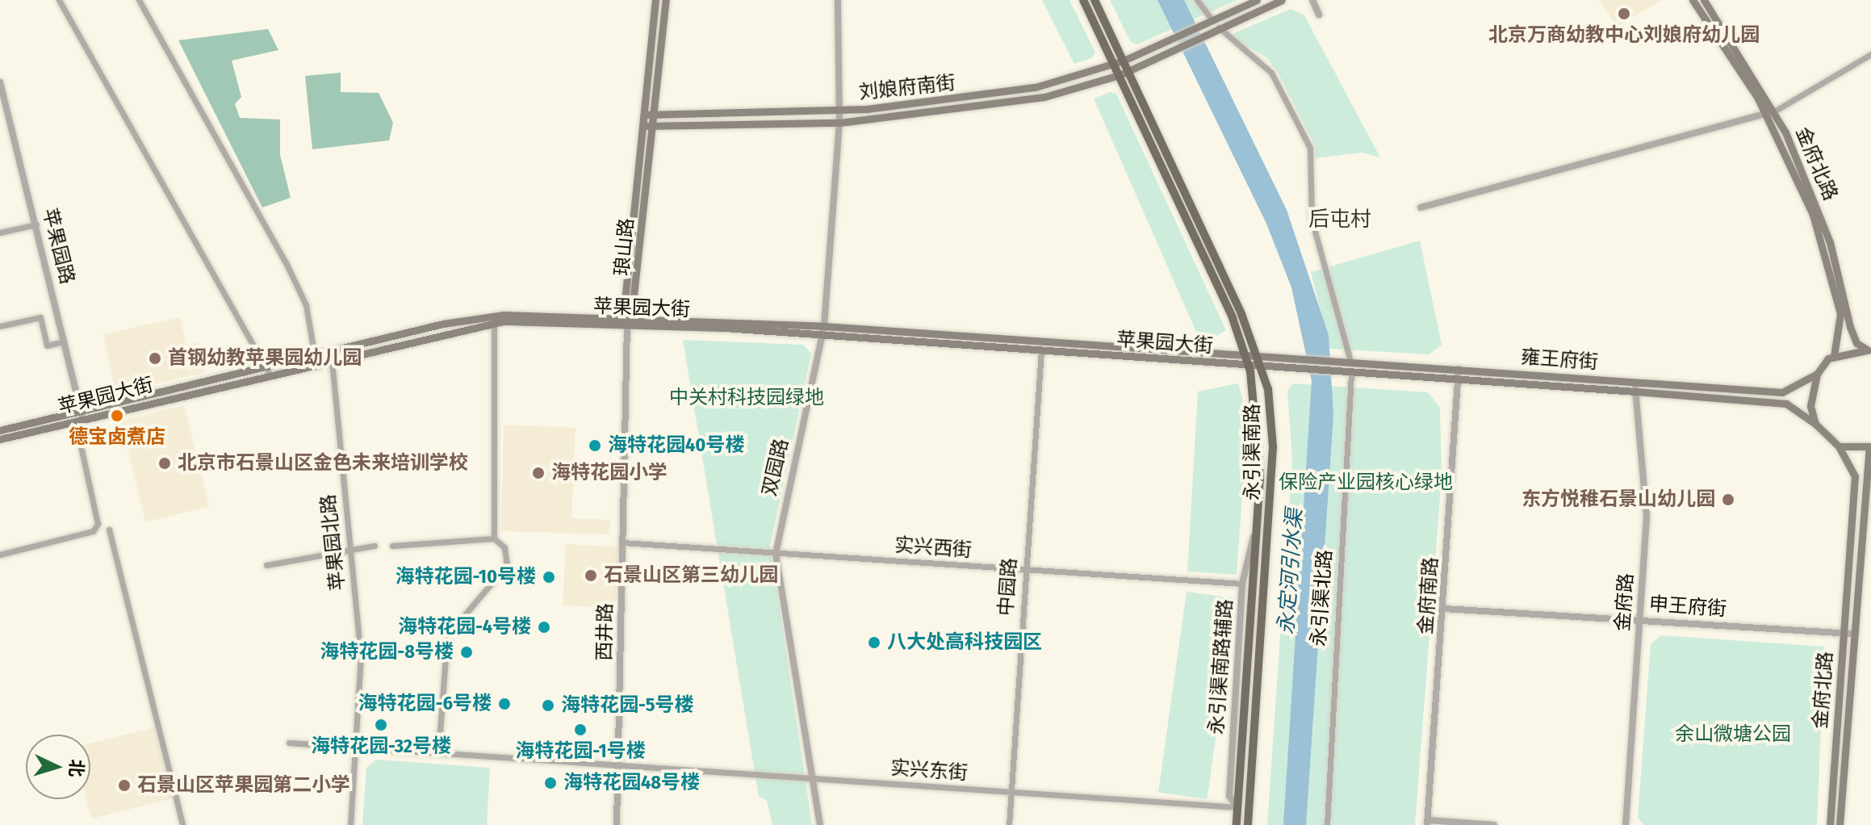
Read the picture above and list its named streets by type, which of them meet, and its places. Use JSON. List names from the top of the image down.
{
  "streets": {
    "main road": [
      "刘娘府南街",
      "金府北路",
      "琅山路",
      "苹果园大街",
      "雍王府街",
      "永引渠南路"
    ],
    "street": [
      "苹果园路",
      "双园路",
      "苹果园北路",
      "实兴西街",
      "中园路",
      "金府南路",
      "永引渠北路",
      "金府路",
      "申王府街",
      "西井路",
      "永引渠南路辅路",
      "实兴东街"
    ]
  },
  "crossings": [
    ["刘娘府南街", "琅山路"],
    ["刘娘府南街", "永引渠南路"],
    ["刘娘府南街", "双园路"],
    ["金府北路", "雍王府街"],
    ["金府北路", "申王府街"],
    ["苹果园路", "苹果园大街"],
    ["琅山路", "苹果园大街"],
    ["琅山路", "西井路"],
    ["苹果园大街", "雍王府街"],
    ["苹果园大街", "永引渠南路"],
    ["苹果园大街", "双园路"],
    ["苹果园大街", "苹果园北路"],
    ["苹果园大街", "中园路"],
    ["苹果园大街", "西井路"],
    ["雍王府街", "金府南路"],
    ["雍王府街", "永引渠北路"],
    ["雍王府街", "金府路"],
    ["永引渠南路", "永引渠南路辅路"],
    ["永引渠南路", "实兴东街"],
    ["双园路", "实兴西街"],
    ["双园路", "实兴东街"],
    ["苹果园北路", "实兴东街"],
    ["实兴西街", "中园路"],
    ["实兴西街", "西井路"],
    ["实兴西街", "永引渠南路辅路"],
    ["中园路", "实兴东街"],
    ["金府南路", "申王府街"],
    ["金府路", "申王府街"],
    ["西井路", "实兴东街"],
    ["永引渠南路辅路", "实兴东街"]
  ],
  "districts": ["后屯村"],
  "water": ["永定河引水渠"],
  "parks": ["中关村科技园绿地", "保险产业园核心绿地", "余山微塘公园"],
  "places": [
    "北京万商幼教中心刘娘府幼儿园",
    "首钢幼教苹果园幼儿园",
    "德宝卤煮店",
    "海特花园40号楼",
    "北京市石景山区金色未来培训学校",
    "海特花园小学",
    "东方悦稚石景山幼儿园",
    "石景山区第三幼儿园",
    "海特花园-10号楼",
    "海特花园-4号楼",
    "八大处高科技园区",
    "海特花园-8号楼",
    "海特花园-6号楼",
    "海特花园-5号楼",
    "海特花园-32号楼",
    "海特花园-1号楼",
    "海特花园48号楼",
    "石景山区苹果园第二小学"
  ],
  "north": "right"
}
